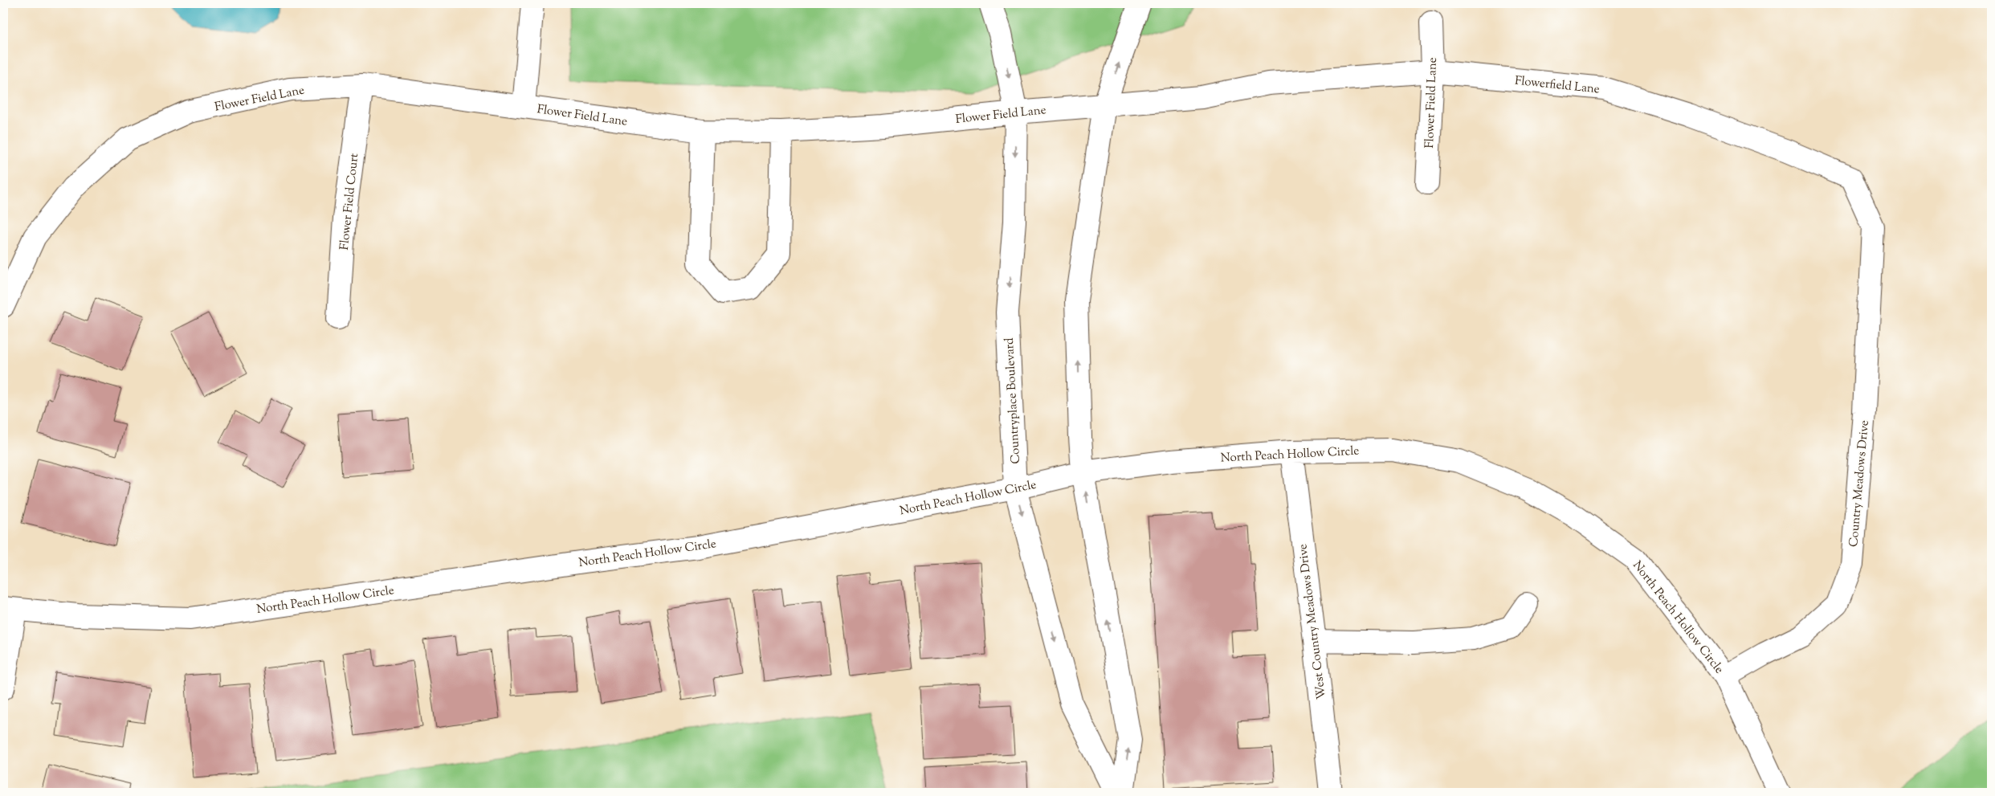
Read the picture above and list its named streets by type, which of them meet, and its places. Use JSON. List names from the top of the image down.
{
  "streets": {
    "street": [
      "Flowerfield Lane",
      "Flower Field Lane",
      "Flower Field Court",
      "Countryplace Boulevard",
      "North Peach Hollow Circle",
      "Country Meadows Drive",
      "West Country Meadows Drive"
    ]
  },
  "crossings": [
    ["Flowerfield Lane", "Flower Field Lane"],
    ["Flowerfield Lane", "Country Meadows Drive"],
    ["Flower Field Lane", "Flower Field Court"],
    ["Flower Field Lane", "Countryplace Boulevard"],
    ["Countryplace Boulevard", "North Peach Hollow Circle"],
    ["North Peach Hollow Circle", "Country Meadows Drive"],
    ["North Peach Hollow Circle", "West Country Meadows Drive"]
  ]
}
